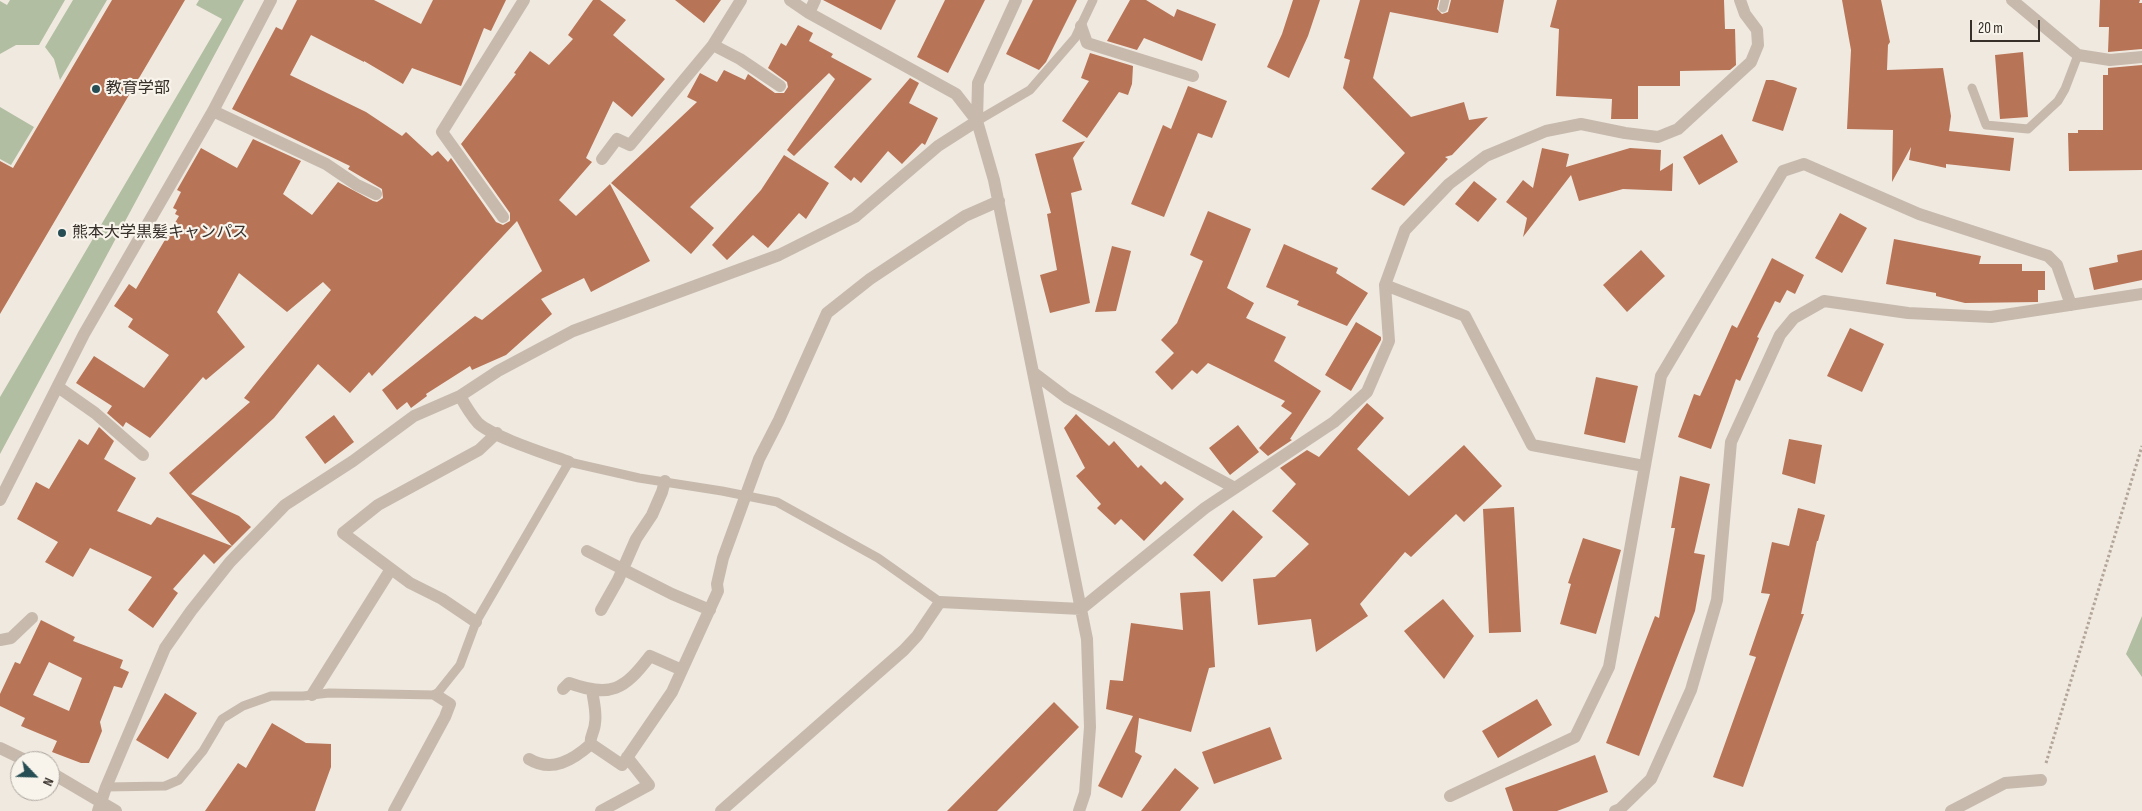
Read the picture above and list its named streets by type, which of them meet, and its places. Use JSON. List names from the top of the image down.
{
  "places": ["教育学部", "熊本大学黒髪キャンパス"],
  "scale_bar": "20 m",
  "north": "bottom right"
}
